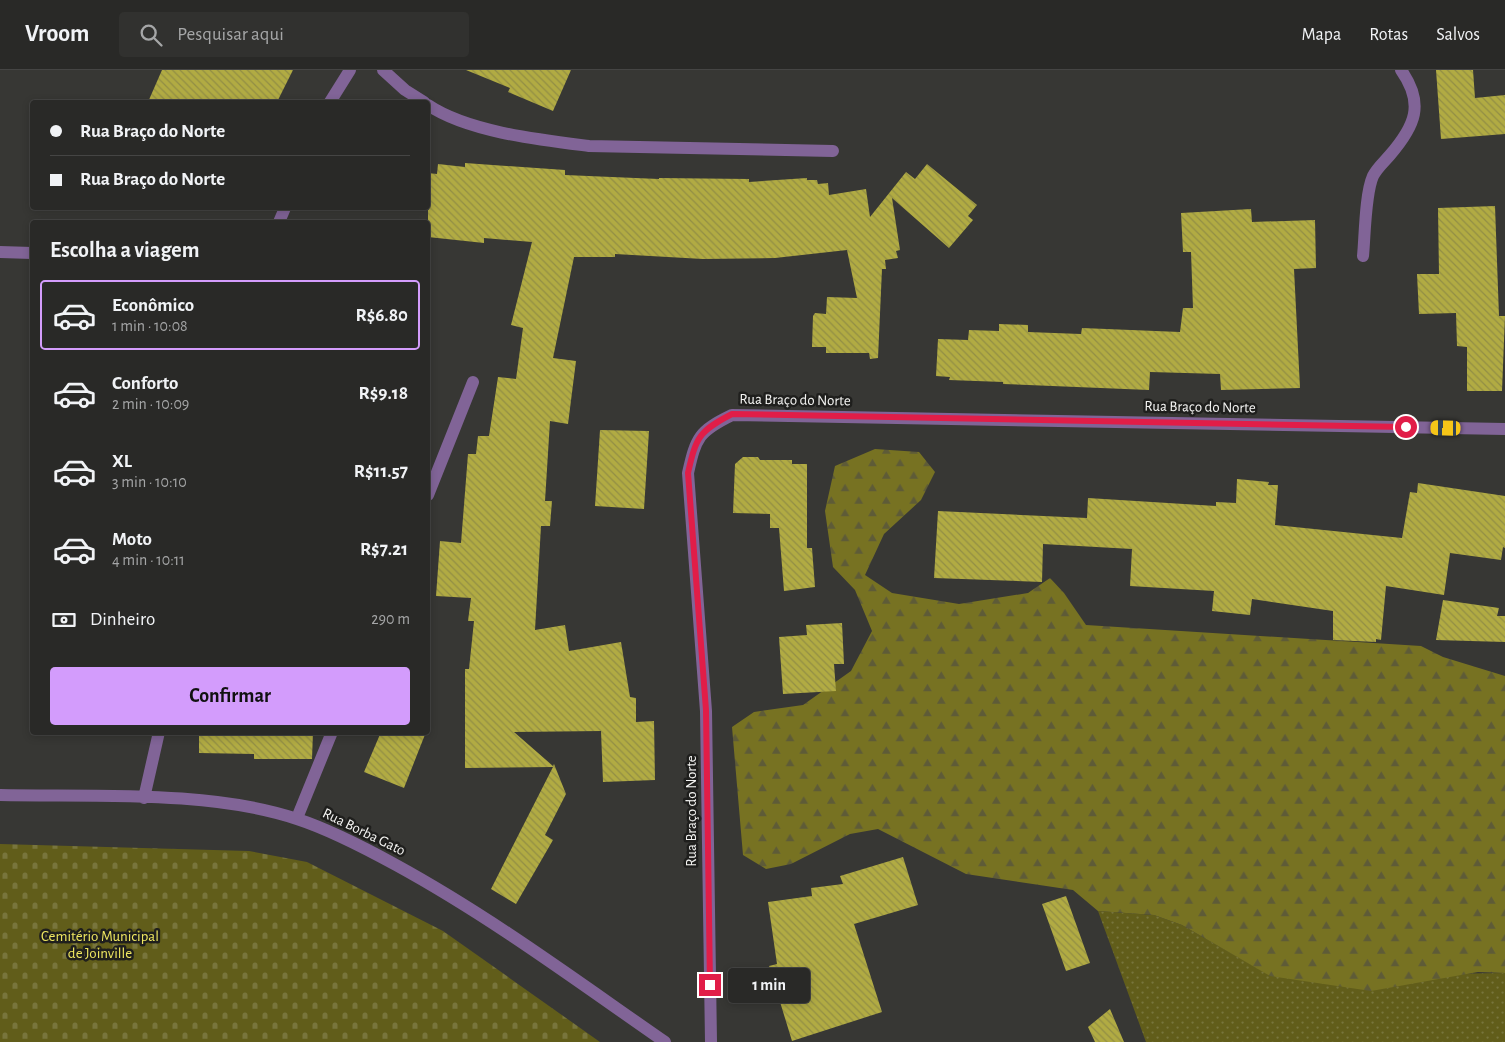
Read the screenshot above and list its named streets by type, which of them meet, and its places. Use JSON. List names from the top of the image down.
{
  "streets": {
    "street": ["Rua Braço do Norte", "Rua Borba Gato"]
  },
  "parks": ["Cemitério Municipal de Joinville"],
  "page": {
    "header": "Vroom",
    "search": "Pesquisar aqui",
    "nav": ["Mapa", "Rotas", "Salvos"],
    "banner": ["Rua Braço do Norte", "Rua Braço do Norte"],
    "heading": "Escolha a viagem",
    "list": [
      {
        "name": "Econômico",
        "note": "1 min · 10:08",
        "value": "R$6.80"
      },
      {
        "name": "Conforto",
        "note": "2 min · 10:09",
        "value": "R$9.18"
      },
      {
        "name": "XL",
        "note": "3 min · 10:10",
        "value": "R$11.57"
      },
      {
        "name": "Moto",
        "note": "4 min · 10:11",
        "value": "R$7.21"
      }
    ],
    "pay": ["Dinheiro", "290 m"],
    "buttons": "Confirmar",
    "bubble": "1 min"
  }
}
